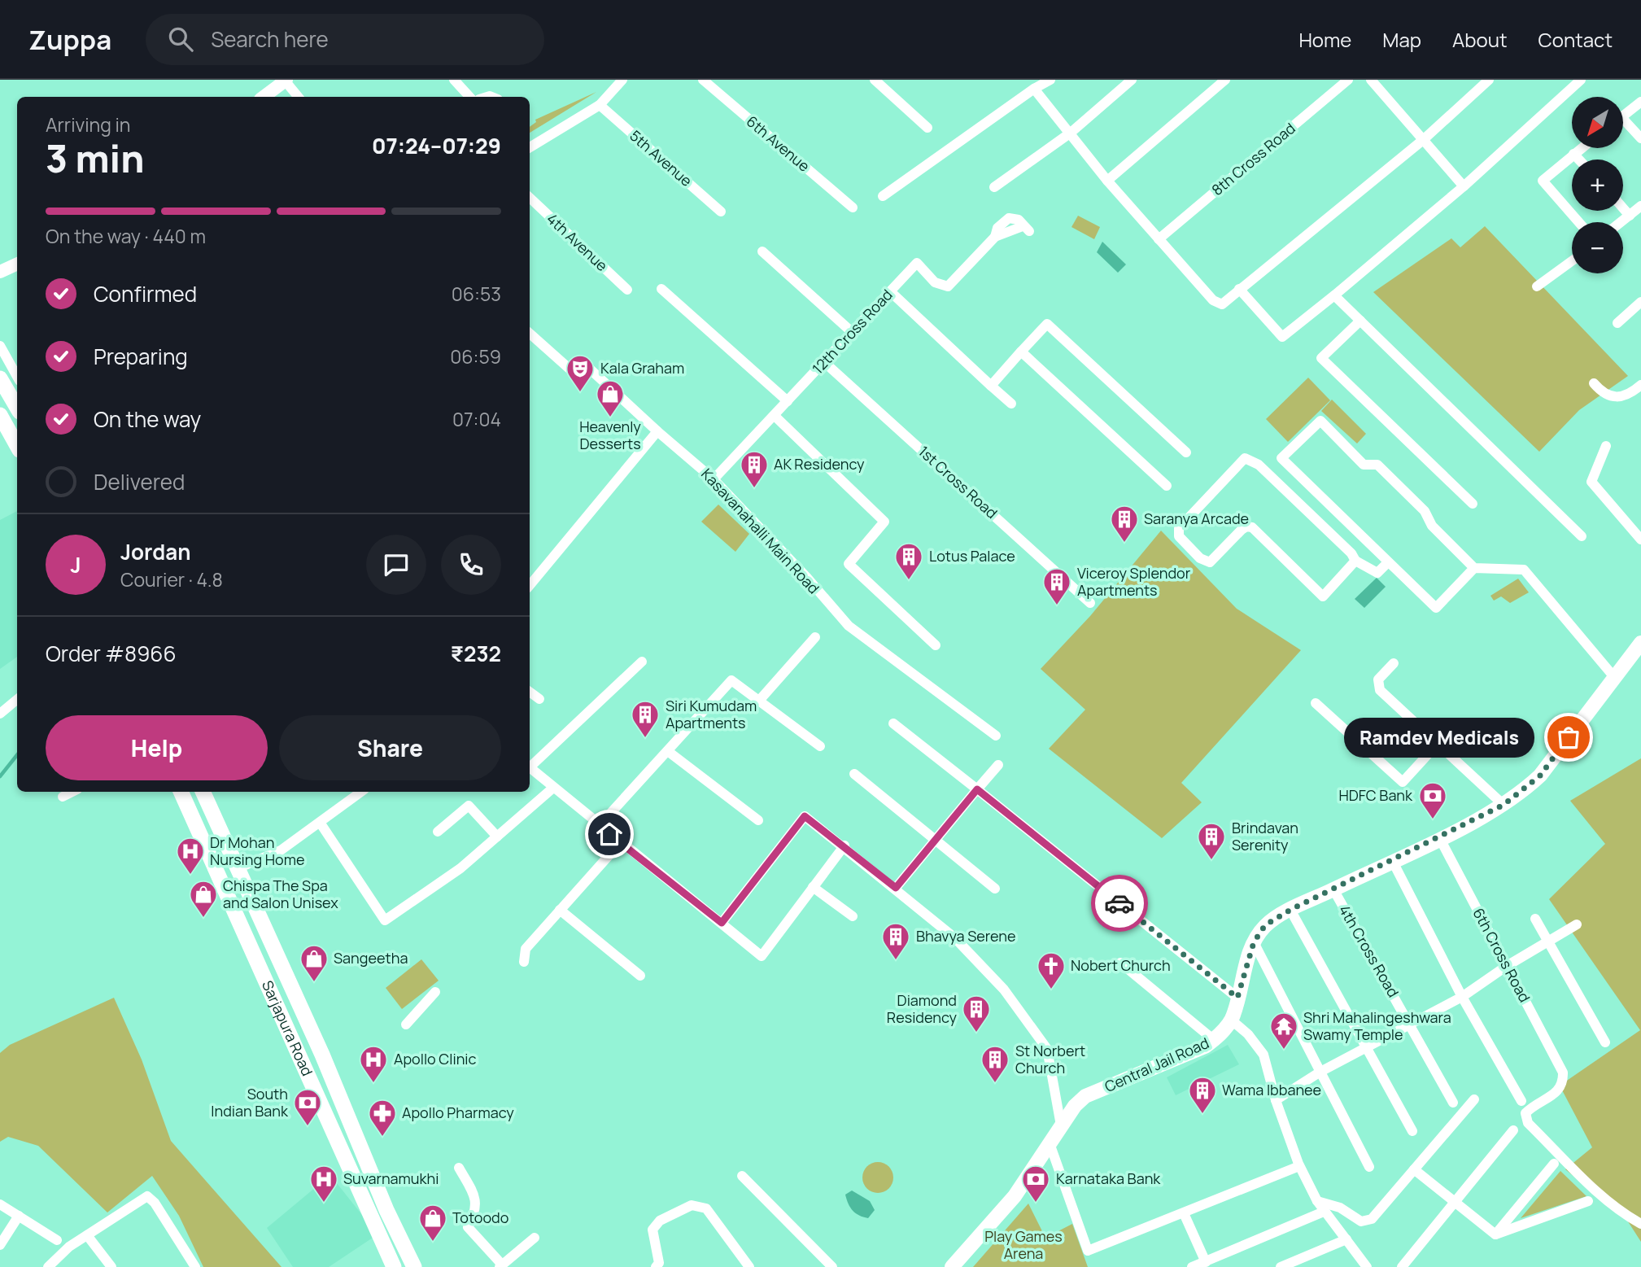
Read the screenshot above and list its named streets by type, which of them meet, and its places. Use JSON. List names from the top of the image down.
{
  "streets": {
    "main road": ["Sarjapura Road", "Central Jail Road"],
    "street": [
      "6th Avenue",
      "5th Avenue",
      "8th Cross Road",
      "4th Avenue",
      "12th Cross Road",
      "1st Cross Road",
      "Kasavanahalli Main Road",
      "4th Cross Road",
      "6th Cross Road"
    ]
  },
  "crossings": [
    ["12th Cross Road", "1st Cross Road"],
    ["12th Cross Road", "Kasavanahalli Main Road"],
    ["4th Cross Road", "Central Jail Road"],
    ["6th Cross Road", "Central Jail Road"]
  ],
  "parks": ["Play Games Arena"],
  "places": {
    "theatre": ["Kala Graham"],
    "shop": [
      "Heavenly Desserts",
      "Chispa The Spa and Salon Unisex",
      "Sangeetha",
      "Totoodo"
    ],
    "building": [
      "AK Residency",
      "Saranya Arcade",
      "Lotus Palace",
      "Viceroy Splendor Apartments",
      "Siri Kumudam Apartments",
      "Brindavan Serenity",
      "Bhavya Serene",
      "Diamond Residency",
      "St Norbert Church",
      "Wama Ibbanee"
    ],
    "other": ["Ramdev Medicals"],
    "bank": ["HDFC Bank", "South Indian Bank", "Karnataka Bank"],
    "hospital": ["Dr Mohan Nursing Home", "Apollo Clinic", "Suvarnamukhi"],
    "church": ["Nobert Church"],
    "temple": ["Shri Mahalingeshwara Swamy Temple"],
    "pharmacy": ["Apollo Pharmacy"]
  },
  "north": "bottom left",
  "page": {
    "header": "Zuppa",
    "search": "Search here",
    "nav": [
      "Home",
      "Map",
      "About",
      "Contact"
    ],
    "map_buttons": ["+", "−"],
    "heading": ["3 min", "Arriving in", "07:24–07:29"],
    "panel": [
      "Jordan",
      "Courier · 4.8",
      "Order #8966",
      "₹232"
    ],
    "bar": "On the way · 440 m",
    "list": [
      ["Confirmed", "06:53"],
      ["Preparing", "06:59"],
      ["On the way", "07:04"],
      "Delivered"
    ],
    "round": "J",
    "buttons": ["Help", "Share"],
    "bubble": "Ramdev Medicals"
  }
}
